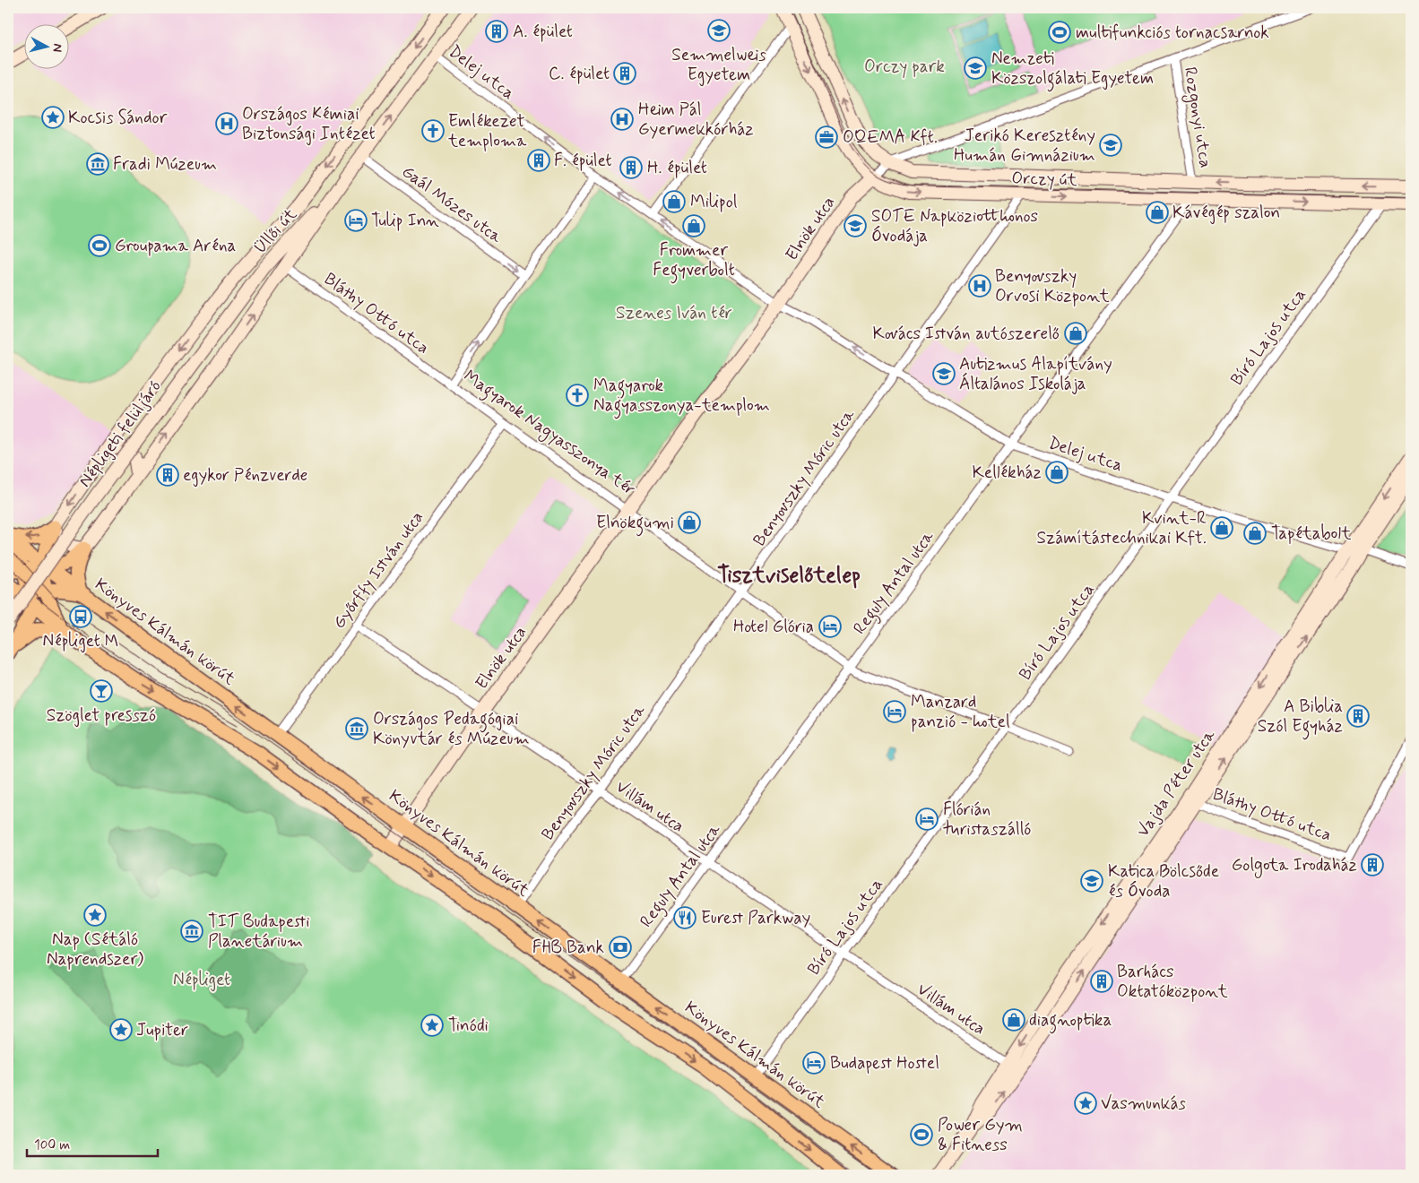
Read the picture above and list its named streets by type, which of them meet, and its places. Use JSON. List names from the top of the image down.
{
  "streets": {
    "main road": ["Könyves Kálmán körút"],
    "street": [
      "Delej utca",
      "Rozgonyi utca",
      "Orczy út",
      "Gaál Mózes utca",
      "Elnök utca",
      "Üllői út",
      "Bláthy Ottó utca",
      "Bíró Lajos utca",
      "Magyarok Nagyasszonya tér",
      "Népligeti felüljáró",
      "Benyovszky Móric utca",
      "Győrffy István utca",
      "Reguly Antal utca",
      "Vajda Péter utca",
      "Villám utca"
    ]
  },
  "crossings": [
    ["Delej utca", "Elnök utca"],
    ["Delej utca", "Üllői út"],
    ["Delej utca", "Bíró Lajos utca"],
    ["Delej utca", "Magyarok Nagyasszonya tér"],
    ["Delej utca", "Benyovszky Móric utca"],
    ["Delej utca", "Reguly Antal utca"],
    ["Delej utca", "Vajda Péter utca"],
    ["Rozgonyi utca", "Orczy út"],
    ["Orczy út", "Elnök utca"],
    ["Orczy út", "Bíró Lajos utca"],
    ["Orczy út", "Benyovszky Móric utca"],
    ["Orczy út", "Reguly Antal utca"],
    ["Gaál Mózes utca", "Üllői út"],
    ["Gaál Mózes utca", "Magyarok Nagyasszonya tér"],
    ["Elnök utca", "Magyarok Nagyasszonya tér"],
    ["Elnök utca", "Könyves Kálmán körút"],
    ["Elnök utca", "Villám utca"],
    ["Üllői út", "Népligeti felüljáró"],
    ["Bláthy Ottó utca", "Magyarok Nagyasszonya tér"],
    ["Bláthy Ottó utca", "Vajda Péter utca"],
    ["Bíró Lajos utca", "Könyves Kálmán körút"],
    ["Bíró Lajos utca", "Villám utca"],
    ["Magyarok Nagyasszonya tér", "Győrffy István utca"],
    ["Benyovszky Móric utca", "Könyves Kálmán körút"],
    ["Benyovszky Móric utca", "Villám utca"],
    ["Győrffy István utca", "Könyves Kálmán körút"],
    ["Győrffy István utca", "Villám utca"],
    ["Reguly Antal utca", "Könyves Kálmán körút"],
    ["Reguly Antal utca", "Villám utca"],
    ["Vajda Péter utca", "Villám utca"]
  ],
  "one_way": ["Delej utca", "Gaál Mózes utca"],
  "districts": ["Tisztviselőtelep"],
  "parks": ["Orczy park", "Szenes Iván tér", "Népliget"],
  "places": {
    "school or university": [
      "Semmelweis Egyetem",
      "Nemzeti Közszolgálati Egyetem",
      "Jerikó Keresztény Humán Gimnázium",
      "SOTE Napköziotthonos Óvodája",
      "Autizmus Alapítvány Általános Iskolája",
      "Katica Bölcsőde és Óvoda"
    ],
    "building": [
      "A. épület",
      "C. épület",
      "F. épület",
      "H. épület",
      "egykor Pénzverde",
      "A Biblia Szól Egyház",
      "Golgota Irodaház",
      "Barhács Oktatóközpont"
    ],
    "sports": ["multifunkciós tornacsarnok", "Groupama Aréna", "Power Gym & Fitness"],
    "place": [
      "Kocsis Sándor",
      "Nap (Sétáló Naprendszer)",
      "Tinódi",
      "Jupiter",
      "Vasmunkás"
    ],
    "hospital": ["Heim Pál Gyermekkórház", "Országos Kémiai Biztonsági Intézet", "Benyovszky Orvosi Központ"],
    "church": ["Emlékezet temploma", "Magyarok Nagyasszonya-templom"],
    "office": ["OQEMA Kft."],
    "museum": ["Fradi Múzeum", "Országos Pedagógiai Könyvtár és Múzeum", "TIT Budapesti Planetárium"],
    "shop": [
      "Milipol",
      "Kávégép szalon",
      "Frommer Fegyverbolt",
      "Kovács István autószerelő",
      "Kellékház",
      "Elnökgumi",
      "Kvint-R Számítástechnikai Kft.",
      "Tapétabolt",
      "diagnoptika"
    ],
    "hotel": [
      "Tulip Inn",
      "Hotel Glória",
      "Manzard panzió - hotel",
      "Flórián turistaszálló",
      "Budapest Hostel"
    ],
    "bus stop": ["Népliget M"],
    "bar": ["Szöglet presszó"],
    "restaurant": ["Eurest Parkway"],
    "bank": ["FHB Bank"]
  },
  "scale_bar": "100 m",
  "north": "right"
}
